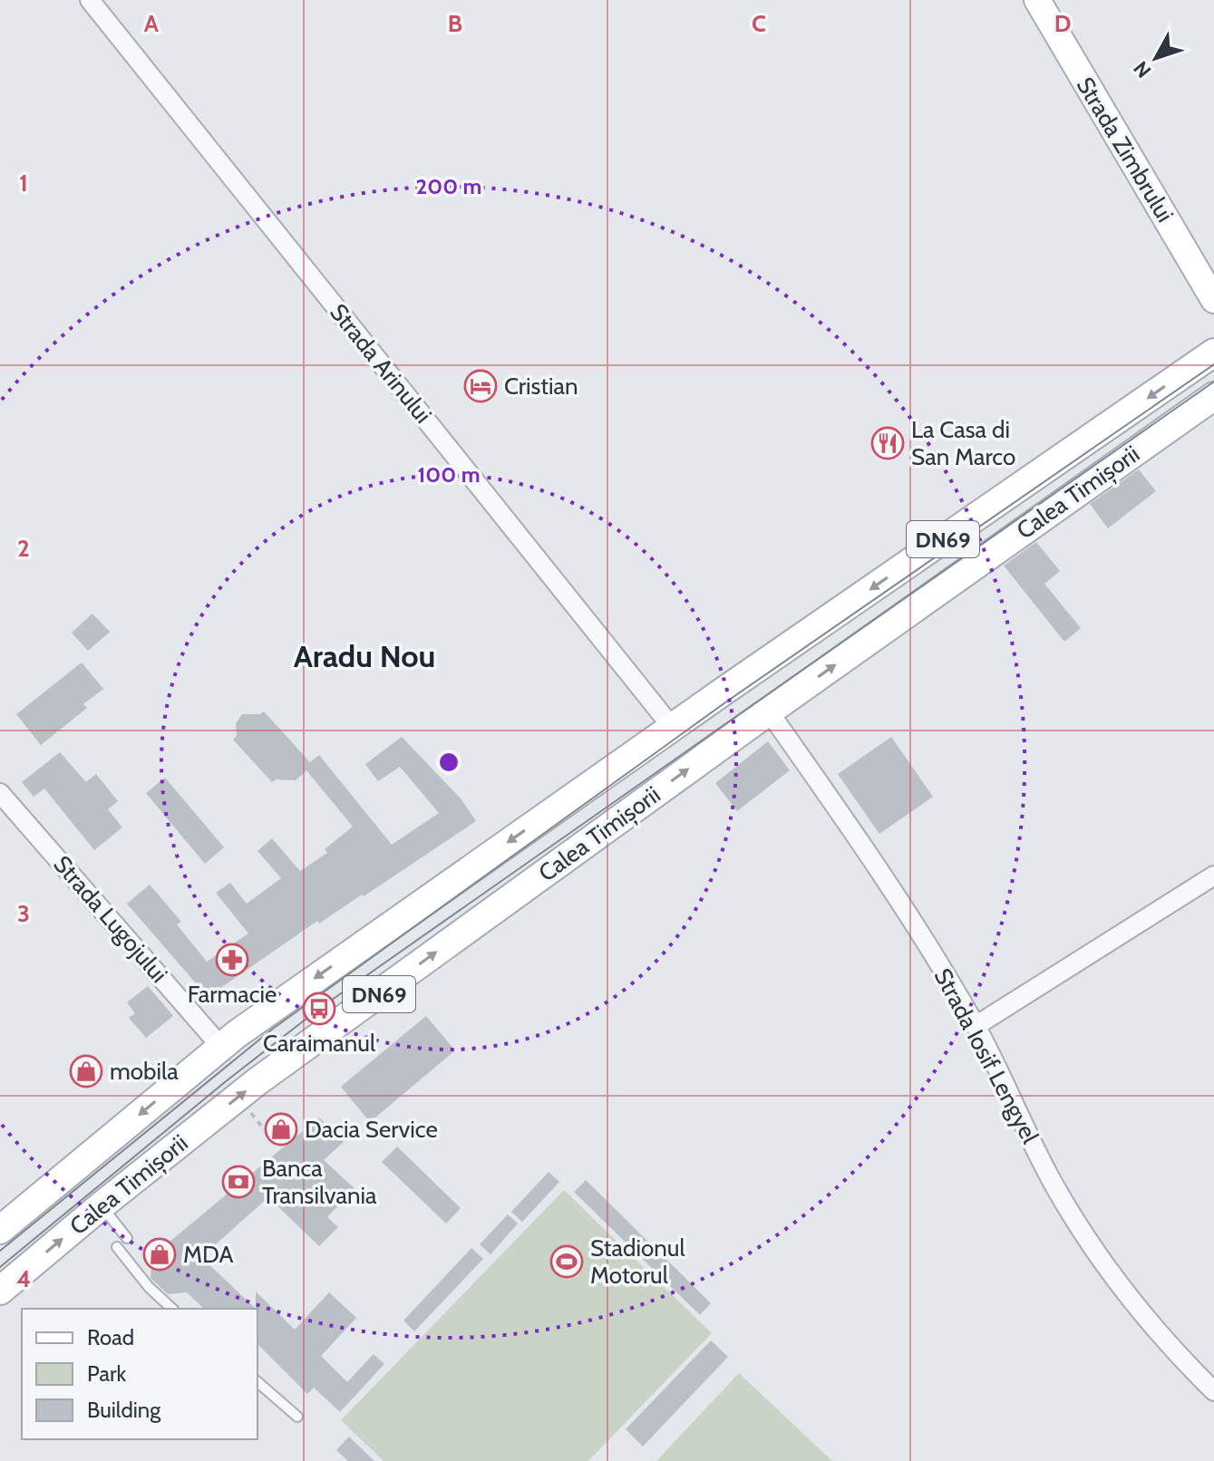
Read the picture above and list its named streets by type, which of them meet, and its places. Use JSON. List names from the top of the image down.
{
  "streets": {
    "main road": ["Calea Timișorii", "DN69"],
    "street": [
      "Strada Zimbrului",
      "Strada Arinului",
      "Strada Lugojului",
      "Strada Iosif Lengyel"
    ]
  },
  "crossings": [
    ["Strada Arinului", "Calea Timișorii"],
    ["Calea Timișorii", "Strada Lugojului"],
    ["Calea Timișorii", "Strada Iosif Lengyel"]
  ],
  "districts": ["Aradu Nou"],
  "places": {
    "hotel": ["Cristian"],
    "restaurant": ["La Casa di San Marco"],
    "pharmacy": ["Farmacie"],
    "bus stop": ["Caraimanul"],
    "shop": ["mobila", "Dacia Service", "MDA"],
    "bank": ["Banca Transilvania"],
    "sports": ["Stadionul Motorul"]
  },
  "legend": ["Road", "Park", "Building"],
  "north": "bottom left",
  "grid": {
    "columns": [
      "A",
      "B",
      "C",
      "D"
    ],
    "rows": [
      "1",
      "2",
      "3",
      "4"
    ]
  },
  "rings": ["200 m", "100 m"]
}
